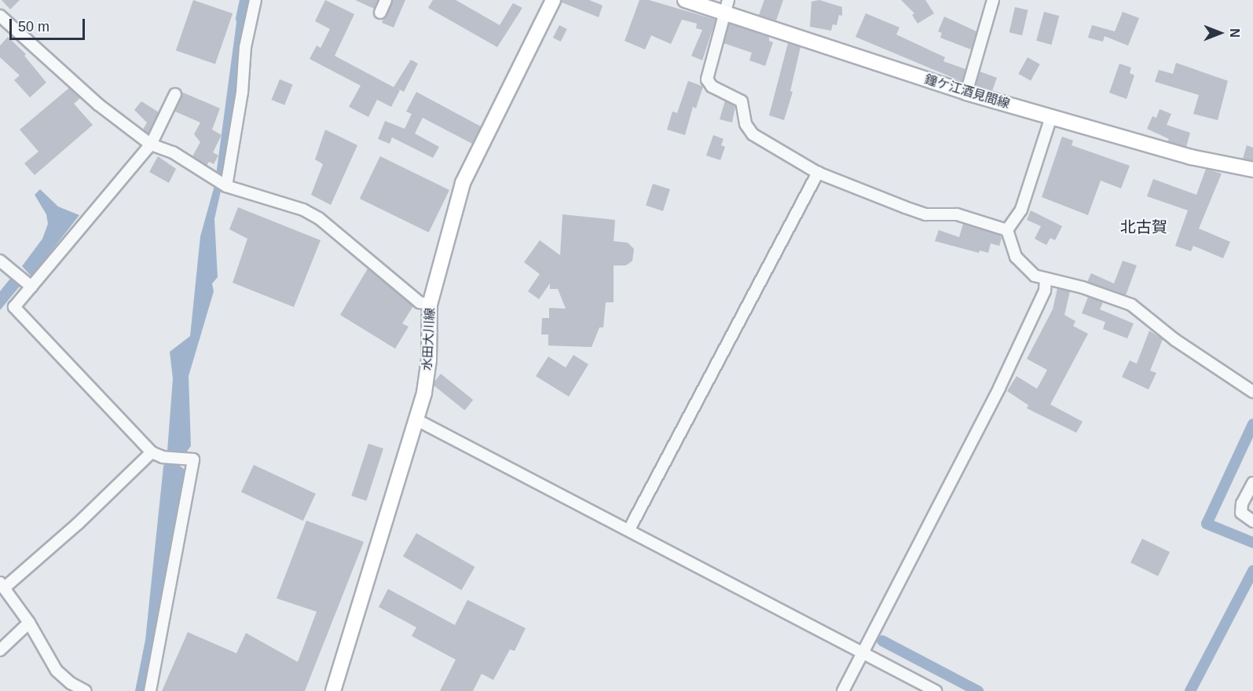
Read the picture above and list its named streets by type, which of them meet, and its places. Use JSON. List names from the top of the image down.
{
  "streets": {
    "main road": ["鐘ケ江酒見間線", "水田大川線"]
  },
  "districts": ["北古賀"],
  "scale_bar": "50 m",
  "north": "right"
}
